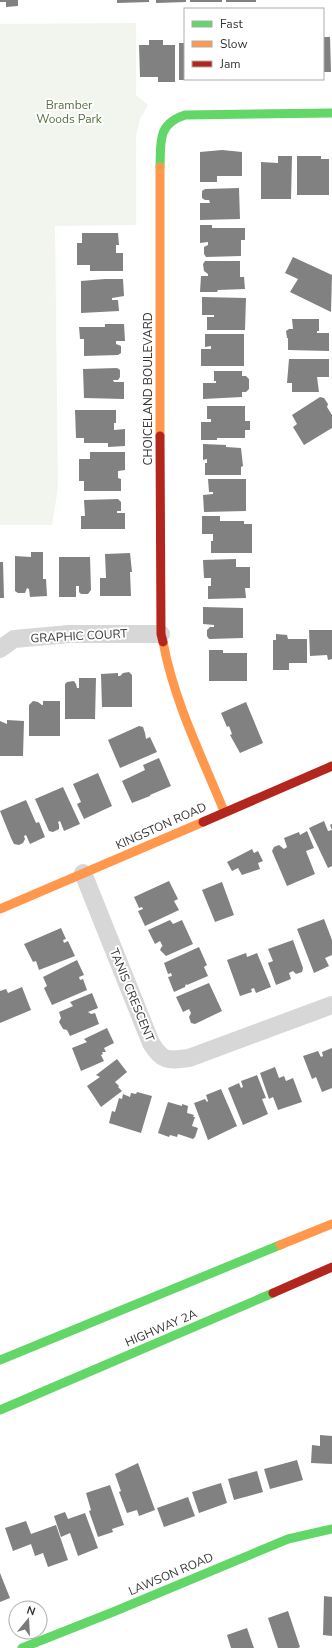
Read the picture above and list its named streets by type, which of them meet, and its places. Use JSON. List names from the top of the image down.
{
  "streets": {
    "main road": [
      "CHOICELAND BOULEVARD",
      "KINGSTON ROAD",
      "HIGHWAY 2A",
      "LAWSON ROAD"
    ],
    "street": ["GRAPHIC COURT", "TANIS CRESCENT"]
  },
  "crossings": [
    ["CHOICELAND BOULEVARD", "GRAPHIC COURT"],
    ["CHOICELAND BOULEVARD", "KINGSTON ROAD"],
    ["KINGSTON ROAD", "TANIS CRESCENT"]
  ],
  "parks": ["Bramber Woods Park"],
  "legend": ["Fast", "Slow", "Jam"],
  "north": "top"
}
